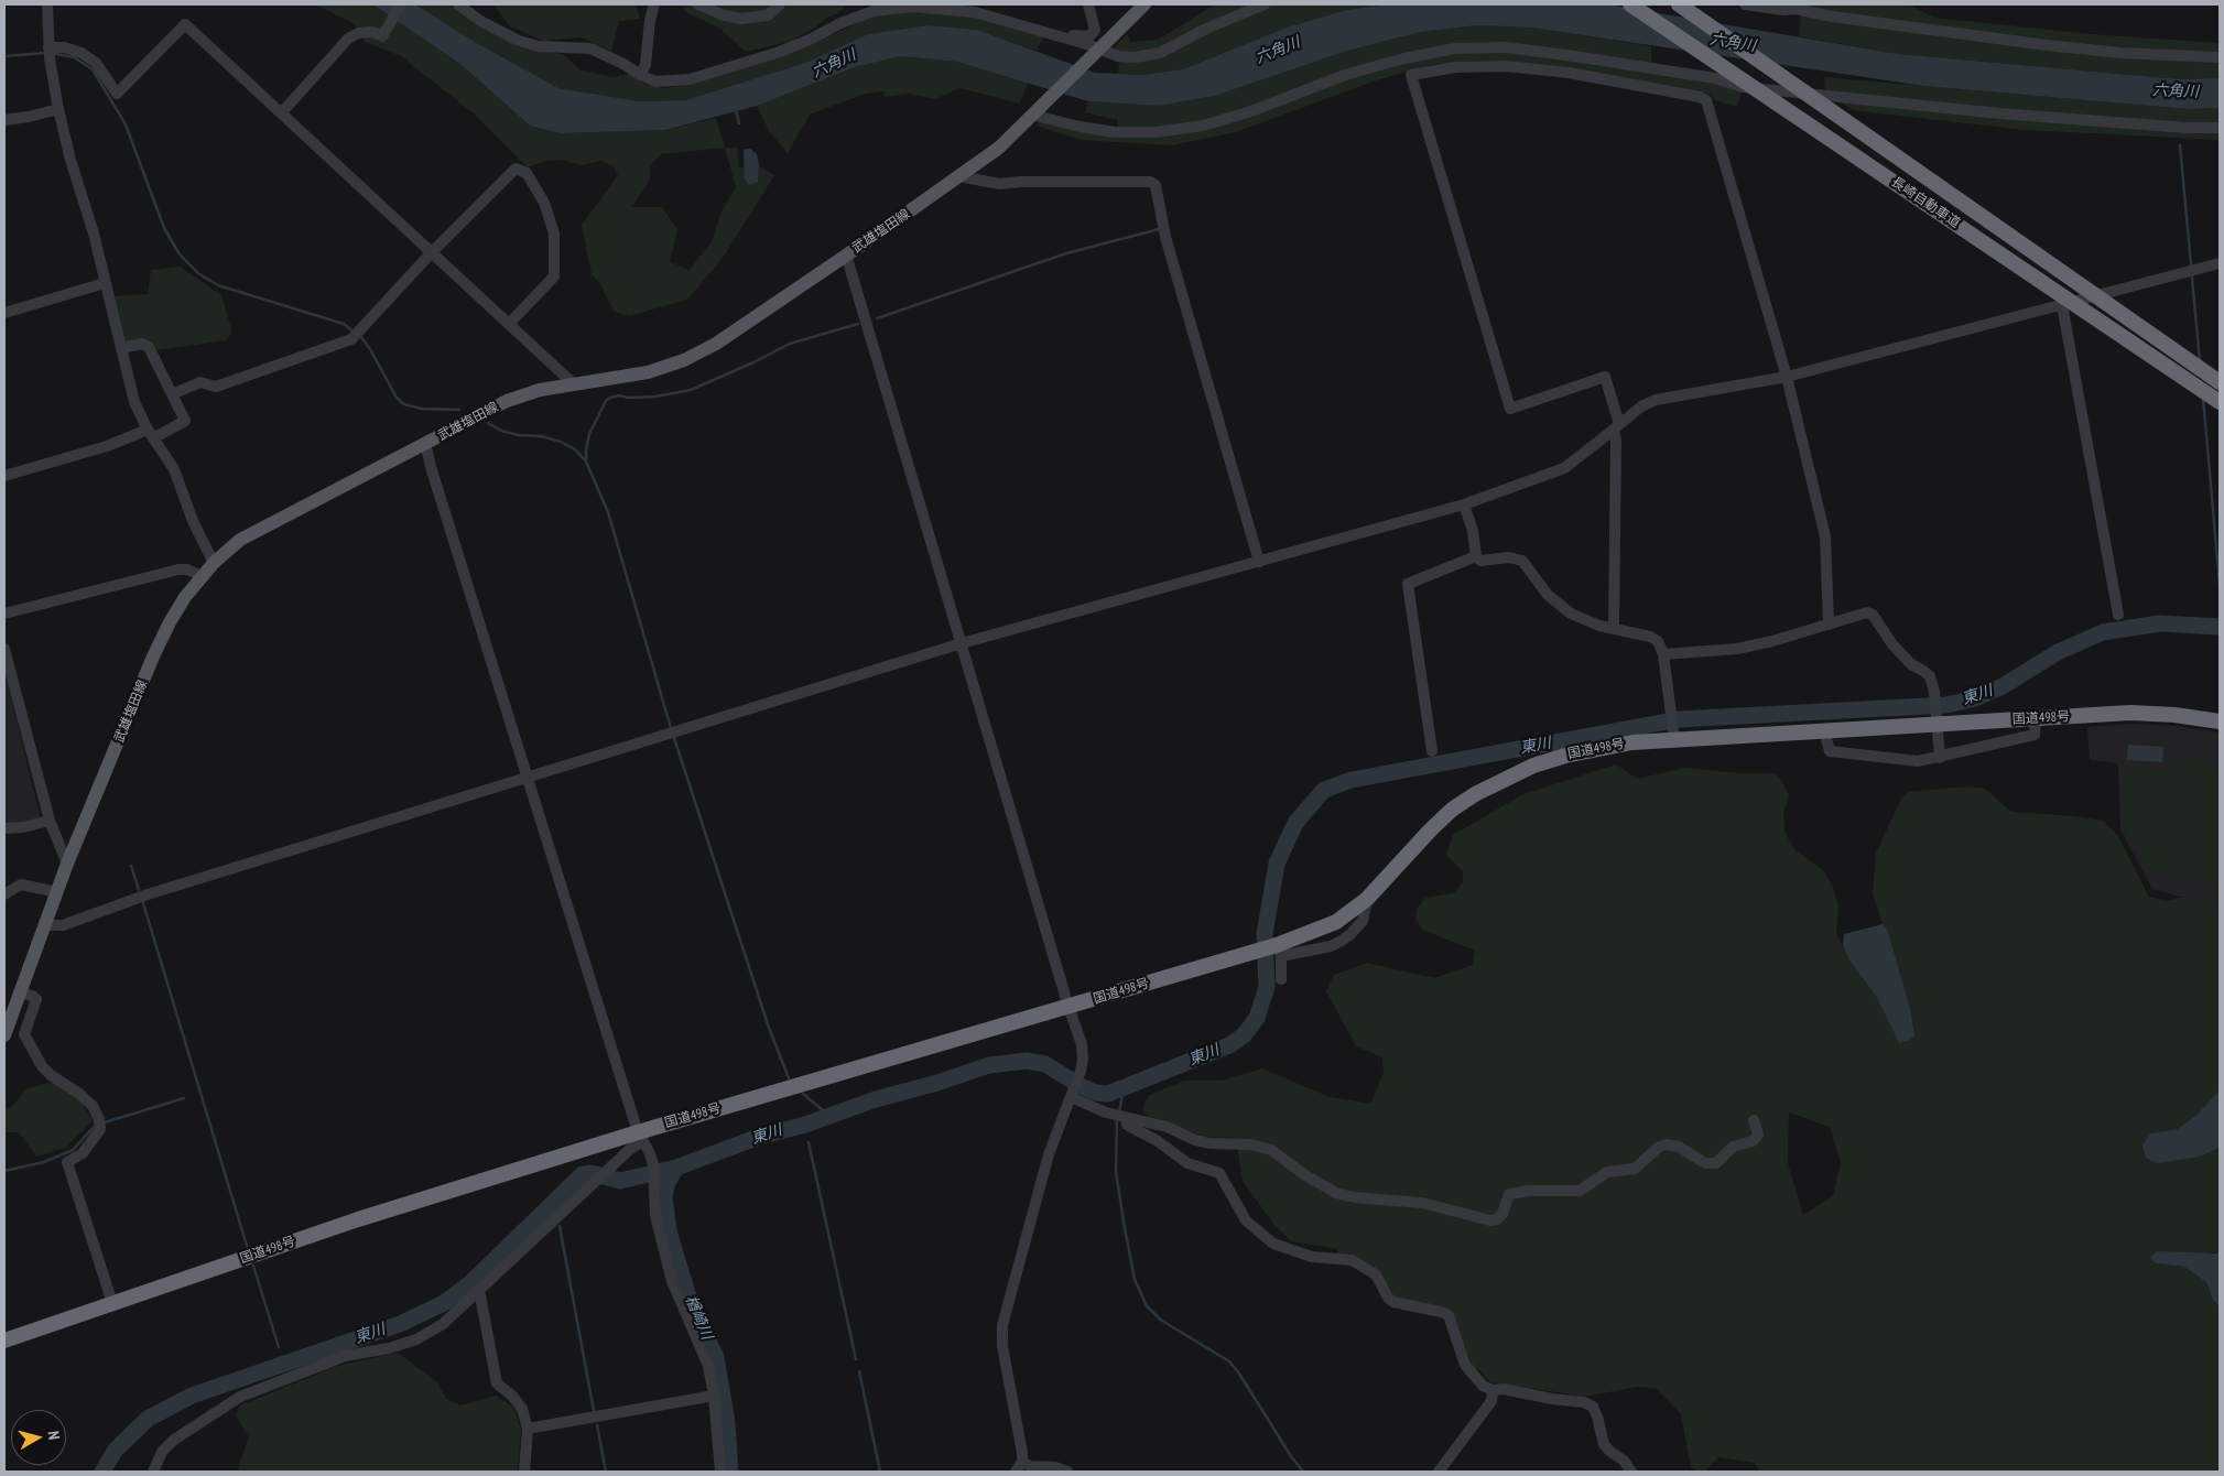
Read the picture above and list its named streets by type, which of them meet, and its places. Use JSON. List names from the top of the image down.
{
  "streets": {
    "highway": ["長崎自動車道", "国道498号"],
    "main road": ["武雄塩田線"]
  },
  "water": ["六角川", "東川", "楢崎川"],
  "north": "right"
}
